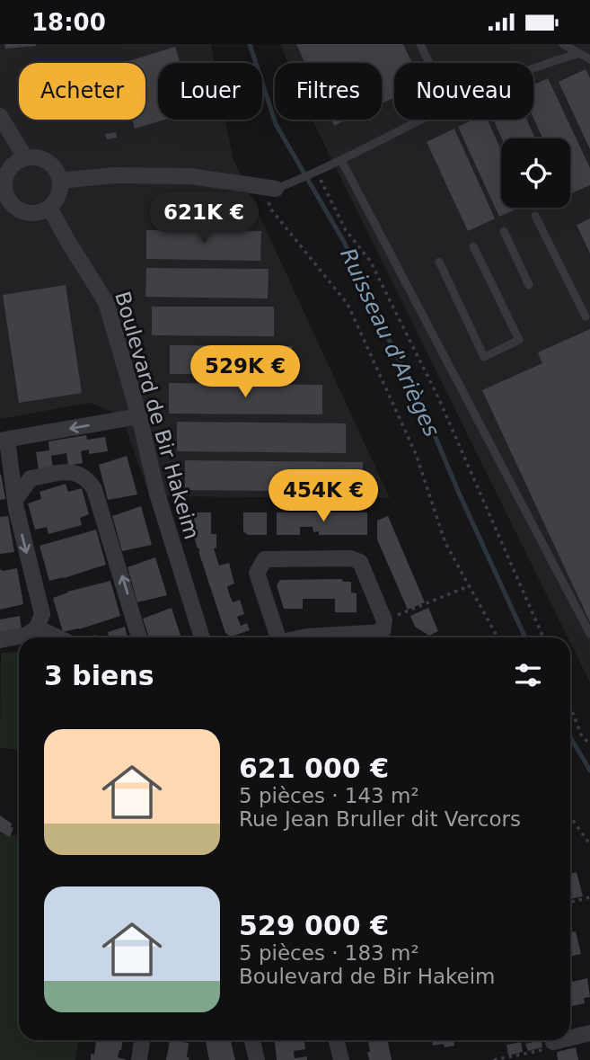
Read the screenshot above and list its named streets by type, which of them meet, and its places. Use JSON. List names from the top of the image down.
{
  "streets": {
    "street": ["Boulevard de Bir Hakeim"]
  },
  "water": ["Ruisseau d'Arièges"],
  "page": {
    "status": "18:00",
    "chip": [
      "Acheter",
      "Louer",
      "Filtres",
      "Nouveau"
    ],
    "price": ["621K €", "529K €", "454K €"],
    "heading": "3 biens",
    "list": [
      {
        "name": "621 000 €",
        "note": "5 pièces · 143 m² · Rue Jean Bruller dit Vercors"
      },
      {
        "name": "529 000 €",
        "note": "5 pièces · 183 m² · Boulevard de Bir Hakeim"
      }
    ]
  }
}
